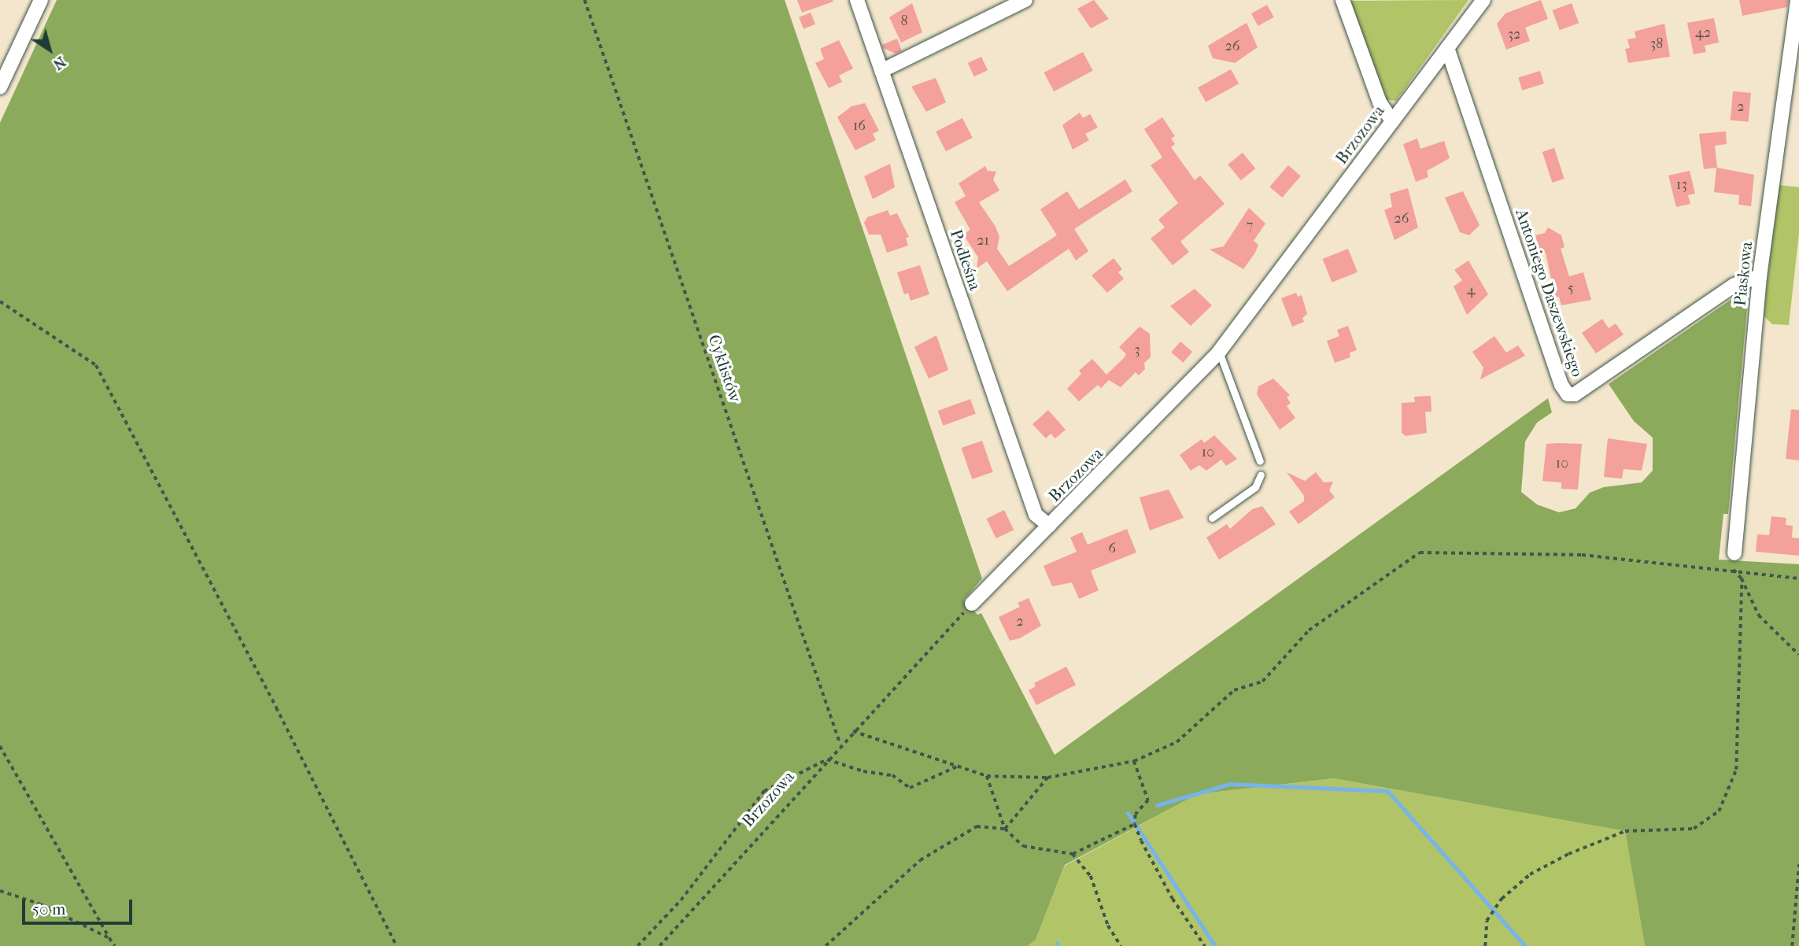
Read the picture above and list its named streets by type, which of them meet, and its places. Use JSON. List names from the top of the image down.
{
  "streets": {
    "street": [
      "Brzozowa",
      "Podleśna",
      "Piaskowa",
      "Antoniego Daszewskiego"
    ],
    "path": ["Cyklistów"]
  },
  "crossings": [
    ["Brzozowa", "Podleśna"],
    ["Brzozowa", "Antoniego Daszewskiego"],
    ["Brzozowa", "Cyklistów"],
    ["Piaskowa", "Antoniego Daszewskiego"]
  ],
  "house_numbers": [
    "8",
    "42",
    "32",
    "38",
    "26",
    "2",
    "16",
    "13",
    "26",
    "7",
    "21",
    "5",
    "4",
    "3",
    "10",
    "10",
    "6",
    "2"
  ],
  "scale_bar": "50 m",
  "north": "bottom right"
}
